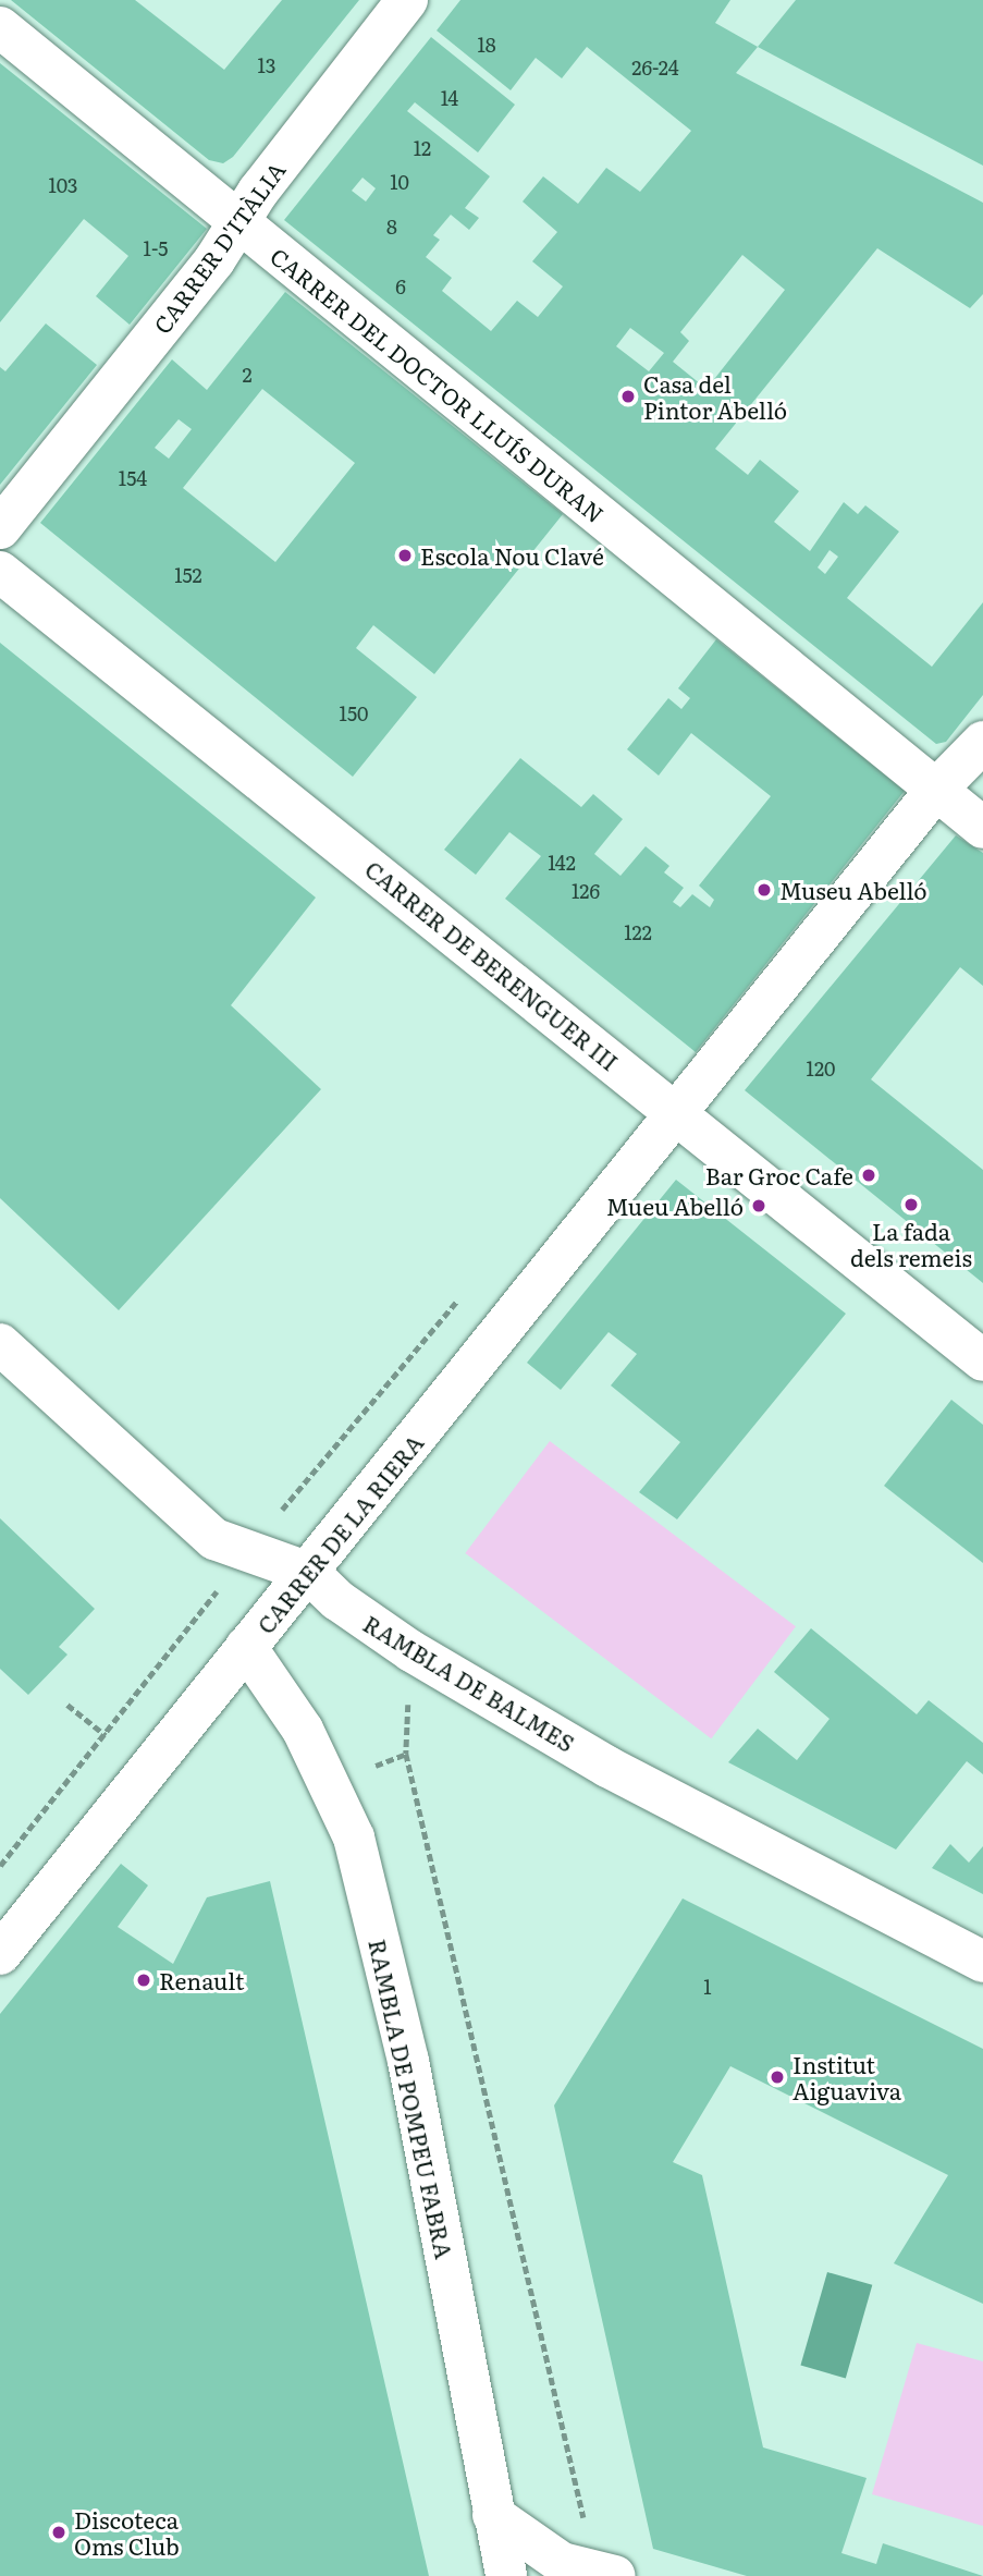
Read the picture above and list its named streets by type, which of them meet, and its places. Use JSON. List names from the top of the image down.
{
  "streets": {
    "street": [
      "CARRER D'ITÀLIA",
      "CARRER DEL DOCTOR LLUÍS DURAN",
      "CARRER DE BERENGUER III",
      "CARRER DE LA RIERA",
      "RAMBLA DE BALMES",
      "RAMBLA DE POMPEU FABRA"
    ]
  },
  "crossings": [
    ["CARRER D'ITÀLIA", "CARRER DEL DOCTOR LLUÍS DURAN"],
    ["CARRER DEL DOCTOR LLUÍS DURAN", "CARRER DE LA RIERA"],
    ["CARRER DE BERENGUER III", "CARRER DE LA RIERA"],
    ["CARRER DE LA RIERA", "RAMBLA DE BALMES"],
    ["CARRER DE LA RIERA", "RAMBLA DE POMPEU FABRA"]
  ],
  "places": [
    "Casa del Pintor Abelló",
    "Escola Nou Clavé",
    "Museu Abelló",
    "Bar Groc Cafe",
    "La fada dels remeis",
    "Mueu Abelló",
    "Renault",
    "Institut Aiguaviva",
    "Discoteca Oms Club"
  ],
  "house_numbers": [
    "18",
    "13",
    "26-24",
    "14",
    "12",
    "10",
    "103",
    "8",
    "1-5",
    "6",
    "2",
    "154",
    "152",
    "150",
    "142",
    "126",
    "122",
    "120",
    "1"
  ]
}
